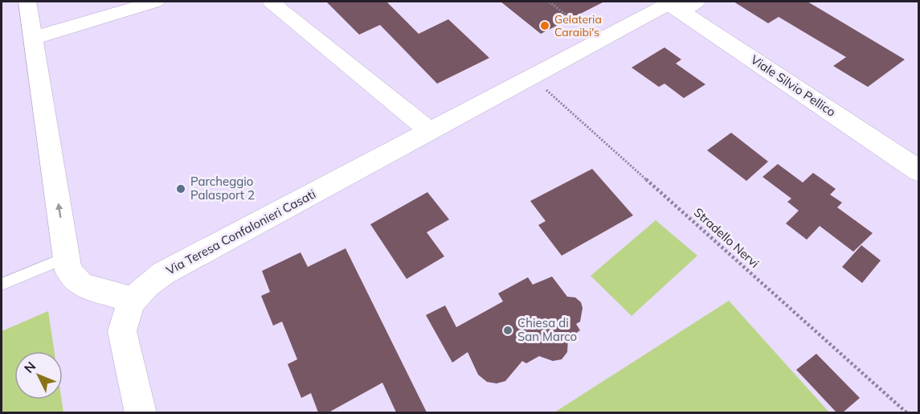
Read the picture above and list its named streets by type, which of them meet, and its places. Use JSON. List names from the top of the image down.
{
  "streets": {
    "main road": ["Viale Silvio Pellico"],
    "street": ["Via Teresa Confalonieri Casati"],
    "path": ["Stradello Nervi"]
  },
  "crossings": [
    ["Viale Silvio Pellico", "Via Teresa Confalonieri Casati"],
    ["Via Teresa Confalonieri Casati", "Stradello Nervi"]
  ],
  "places": ["Gelateria Caraibi's", "Parcheggio Palasport 2", "Chiesa di San Marco"],
  "north": "top left"
}
